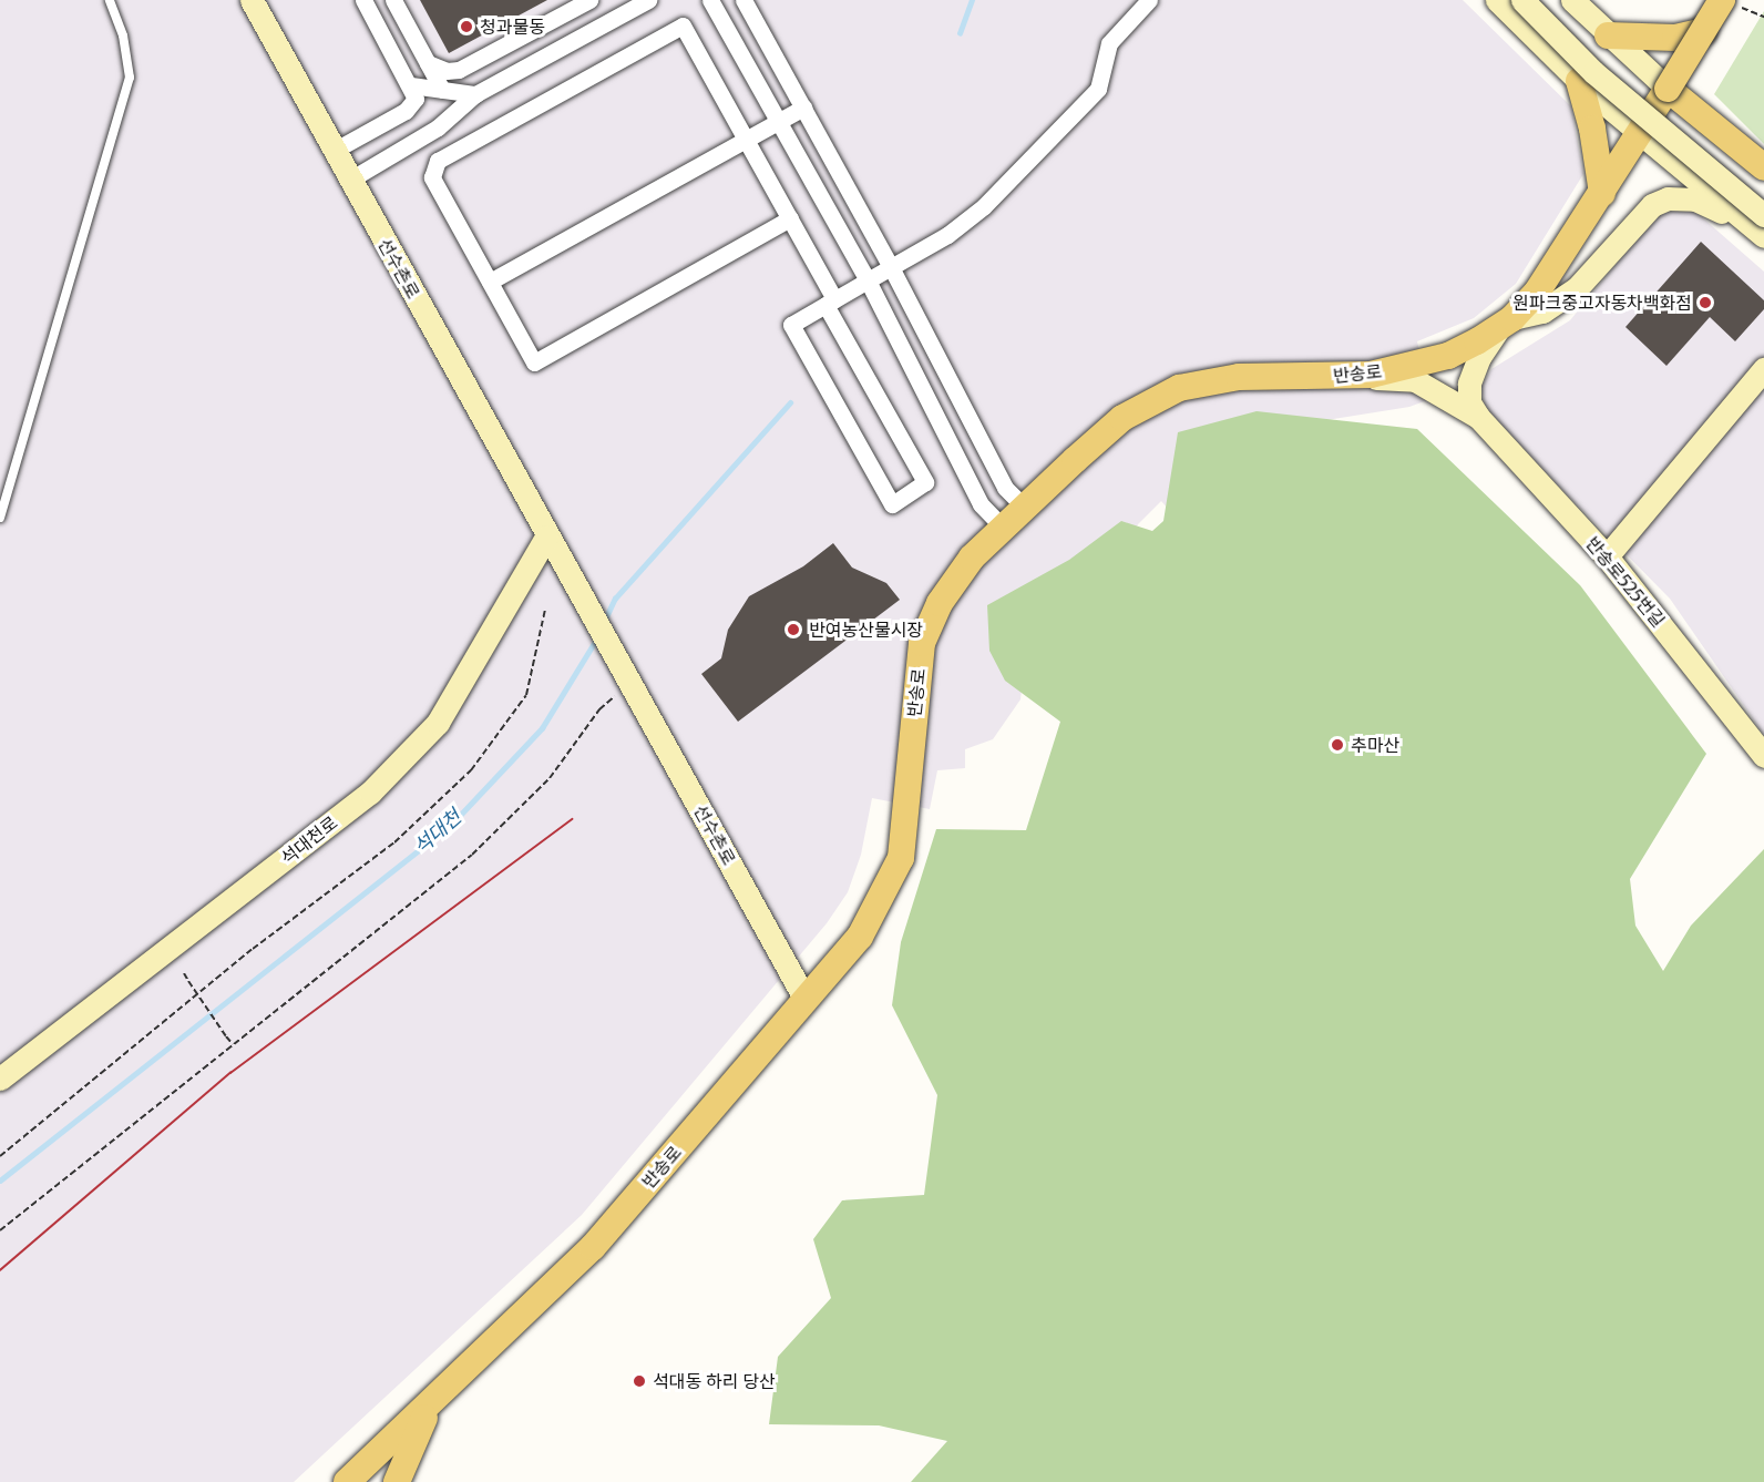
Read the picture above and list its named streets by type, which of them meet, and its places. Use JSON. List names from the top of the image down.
{
  "streets": {
    "main road": [
      "선수촌로",
      "반송로",
      "반송로525번길",
      "석대천로"
    ]
  },
  "crossings": [
    ["선수촌로", "반송로"],
    ["선수촌로", "석대천로"]
  ],
  "water": ["석대천"],
  "places": [
    "청과물동",
    "원파크중고자동차백화점",
    "반여농산물시장",
    "추마산",
    "석대동 하리 당산"
  ]
}
